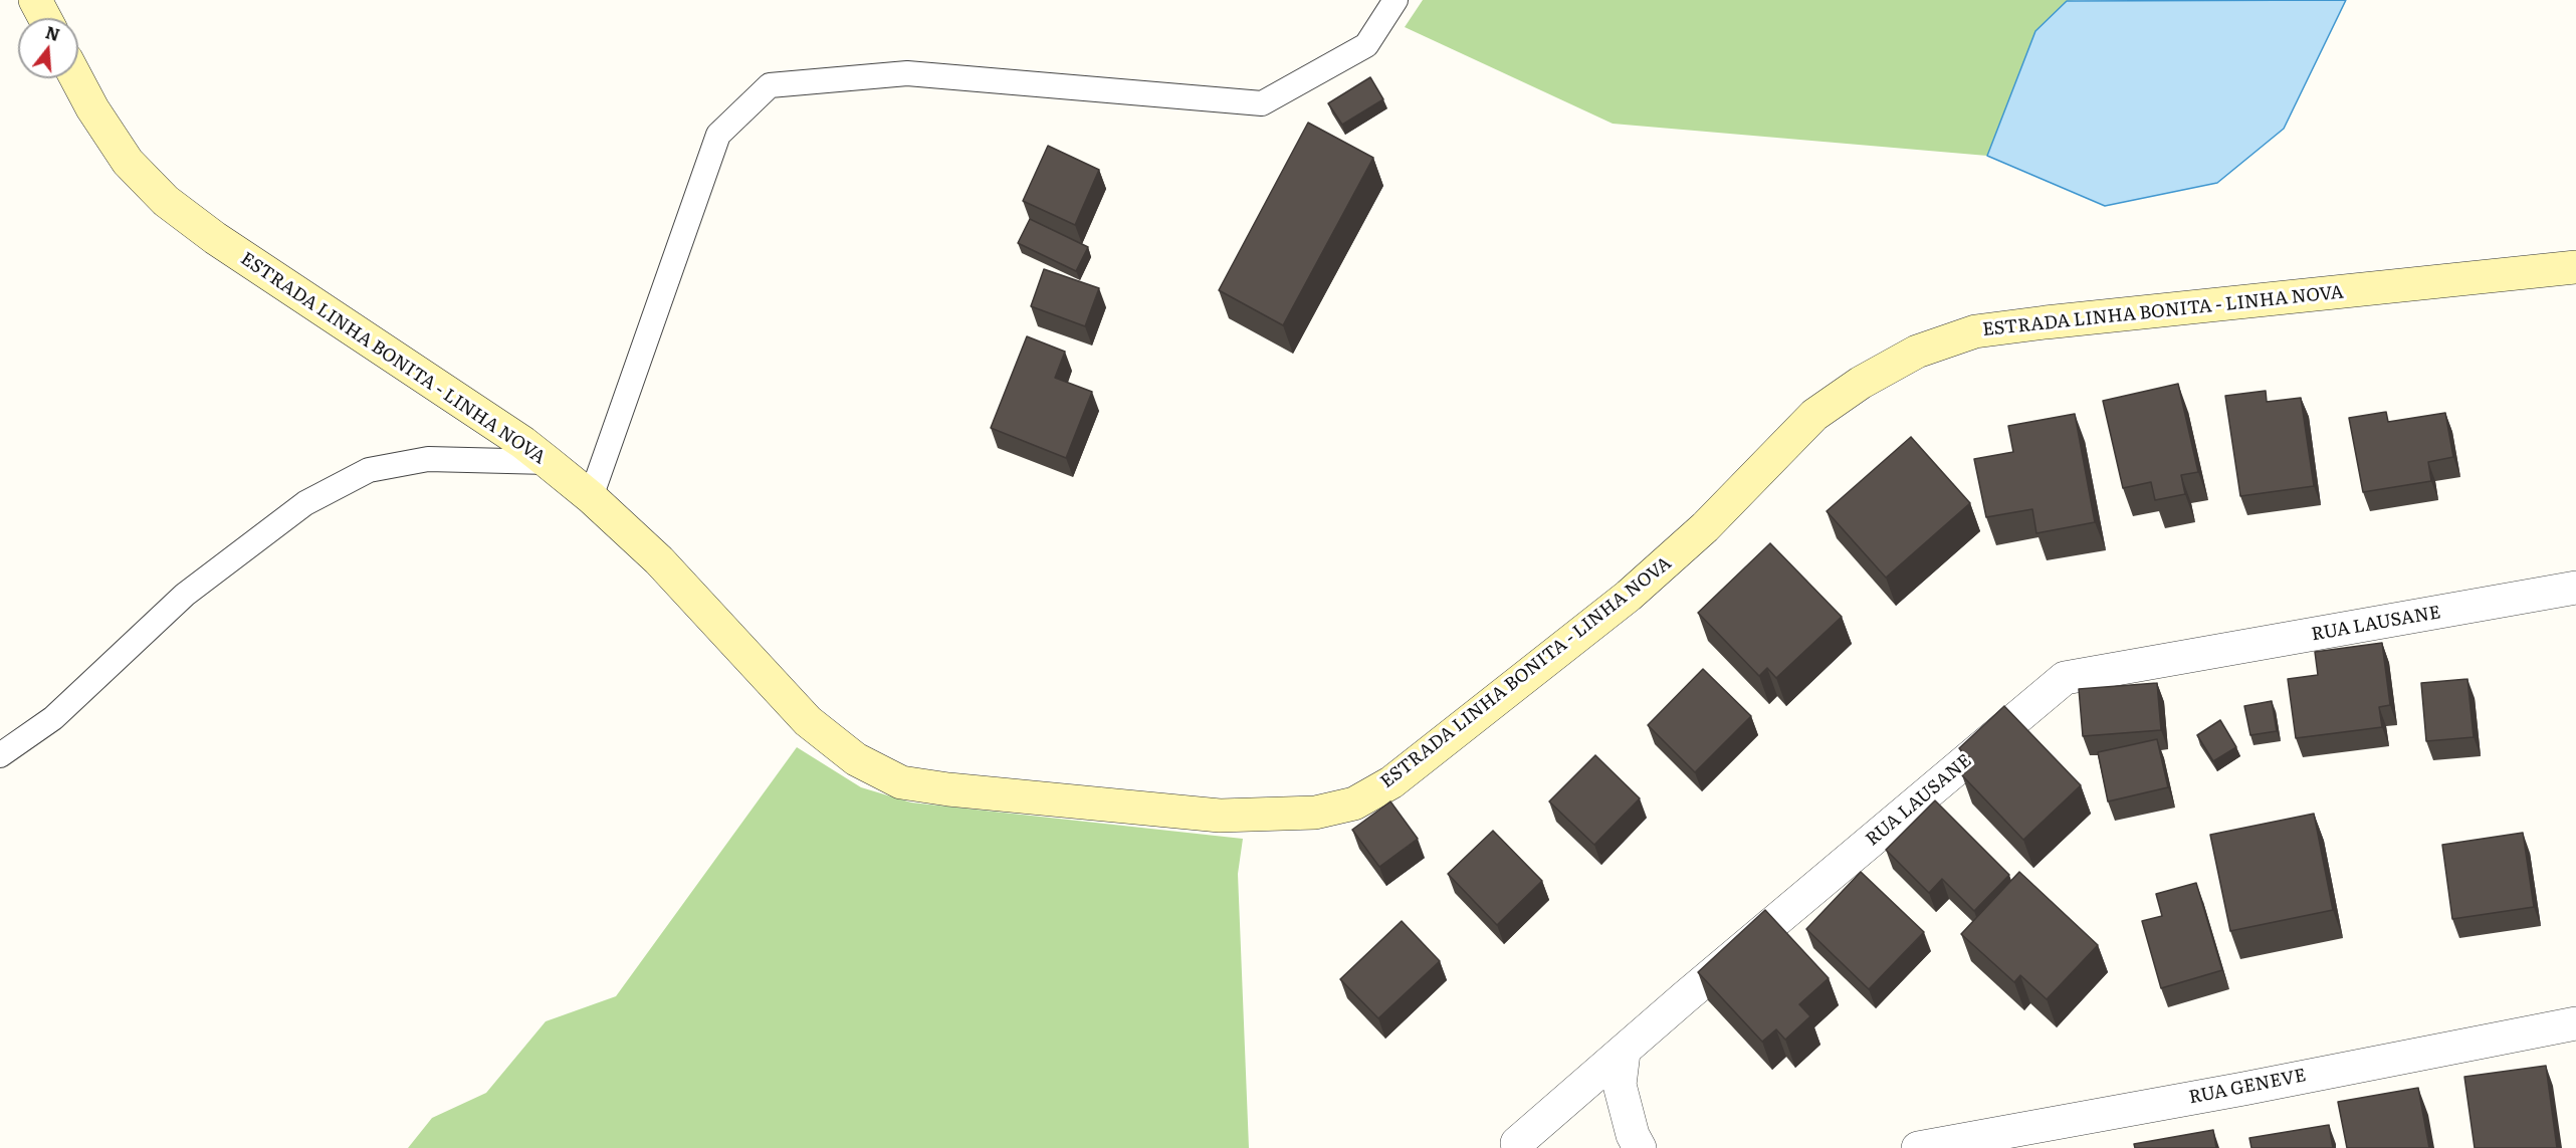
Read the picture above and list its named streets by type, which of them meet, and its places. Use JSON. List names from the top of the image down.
{
  "streets": {
    "street": ["ESTRADA LINHA BONITA - LINHA NOVA", "RUA LAUSANE", "RUA GENEVE"]
  },
  "north": "top"
}
